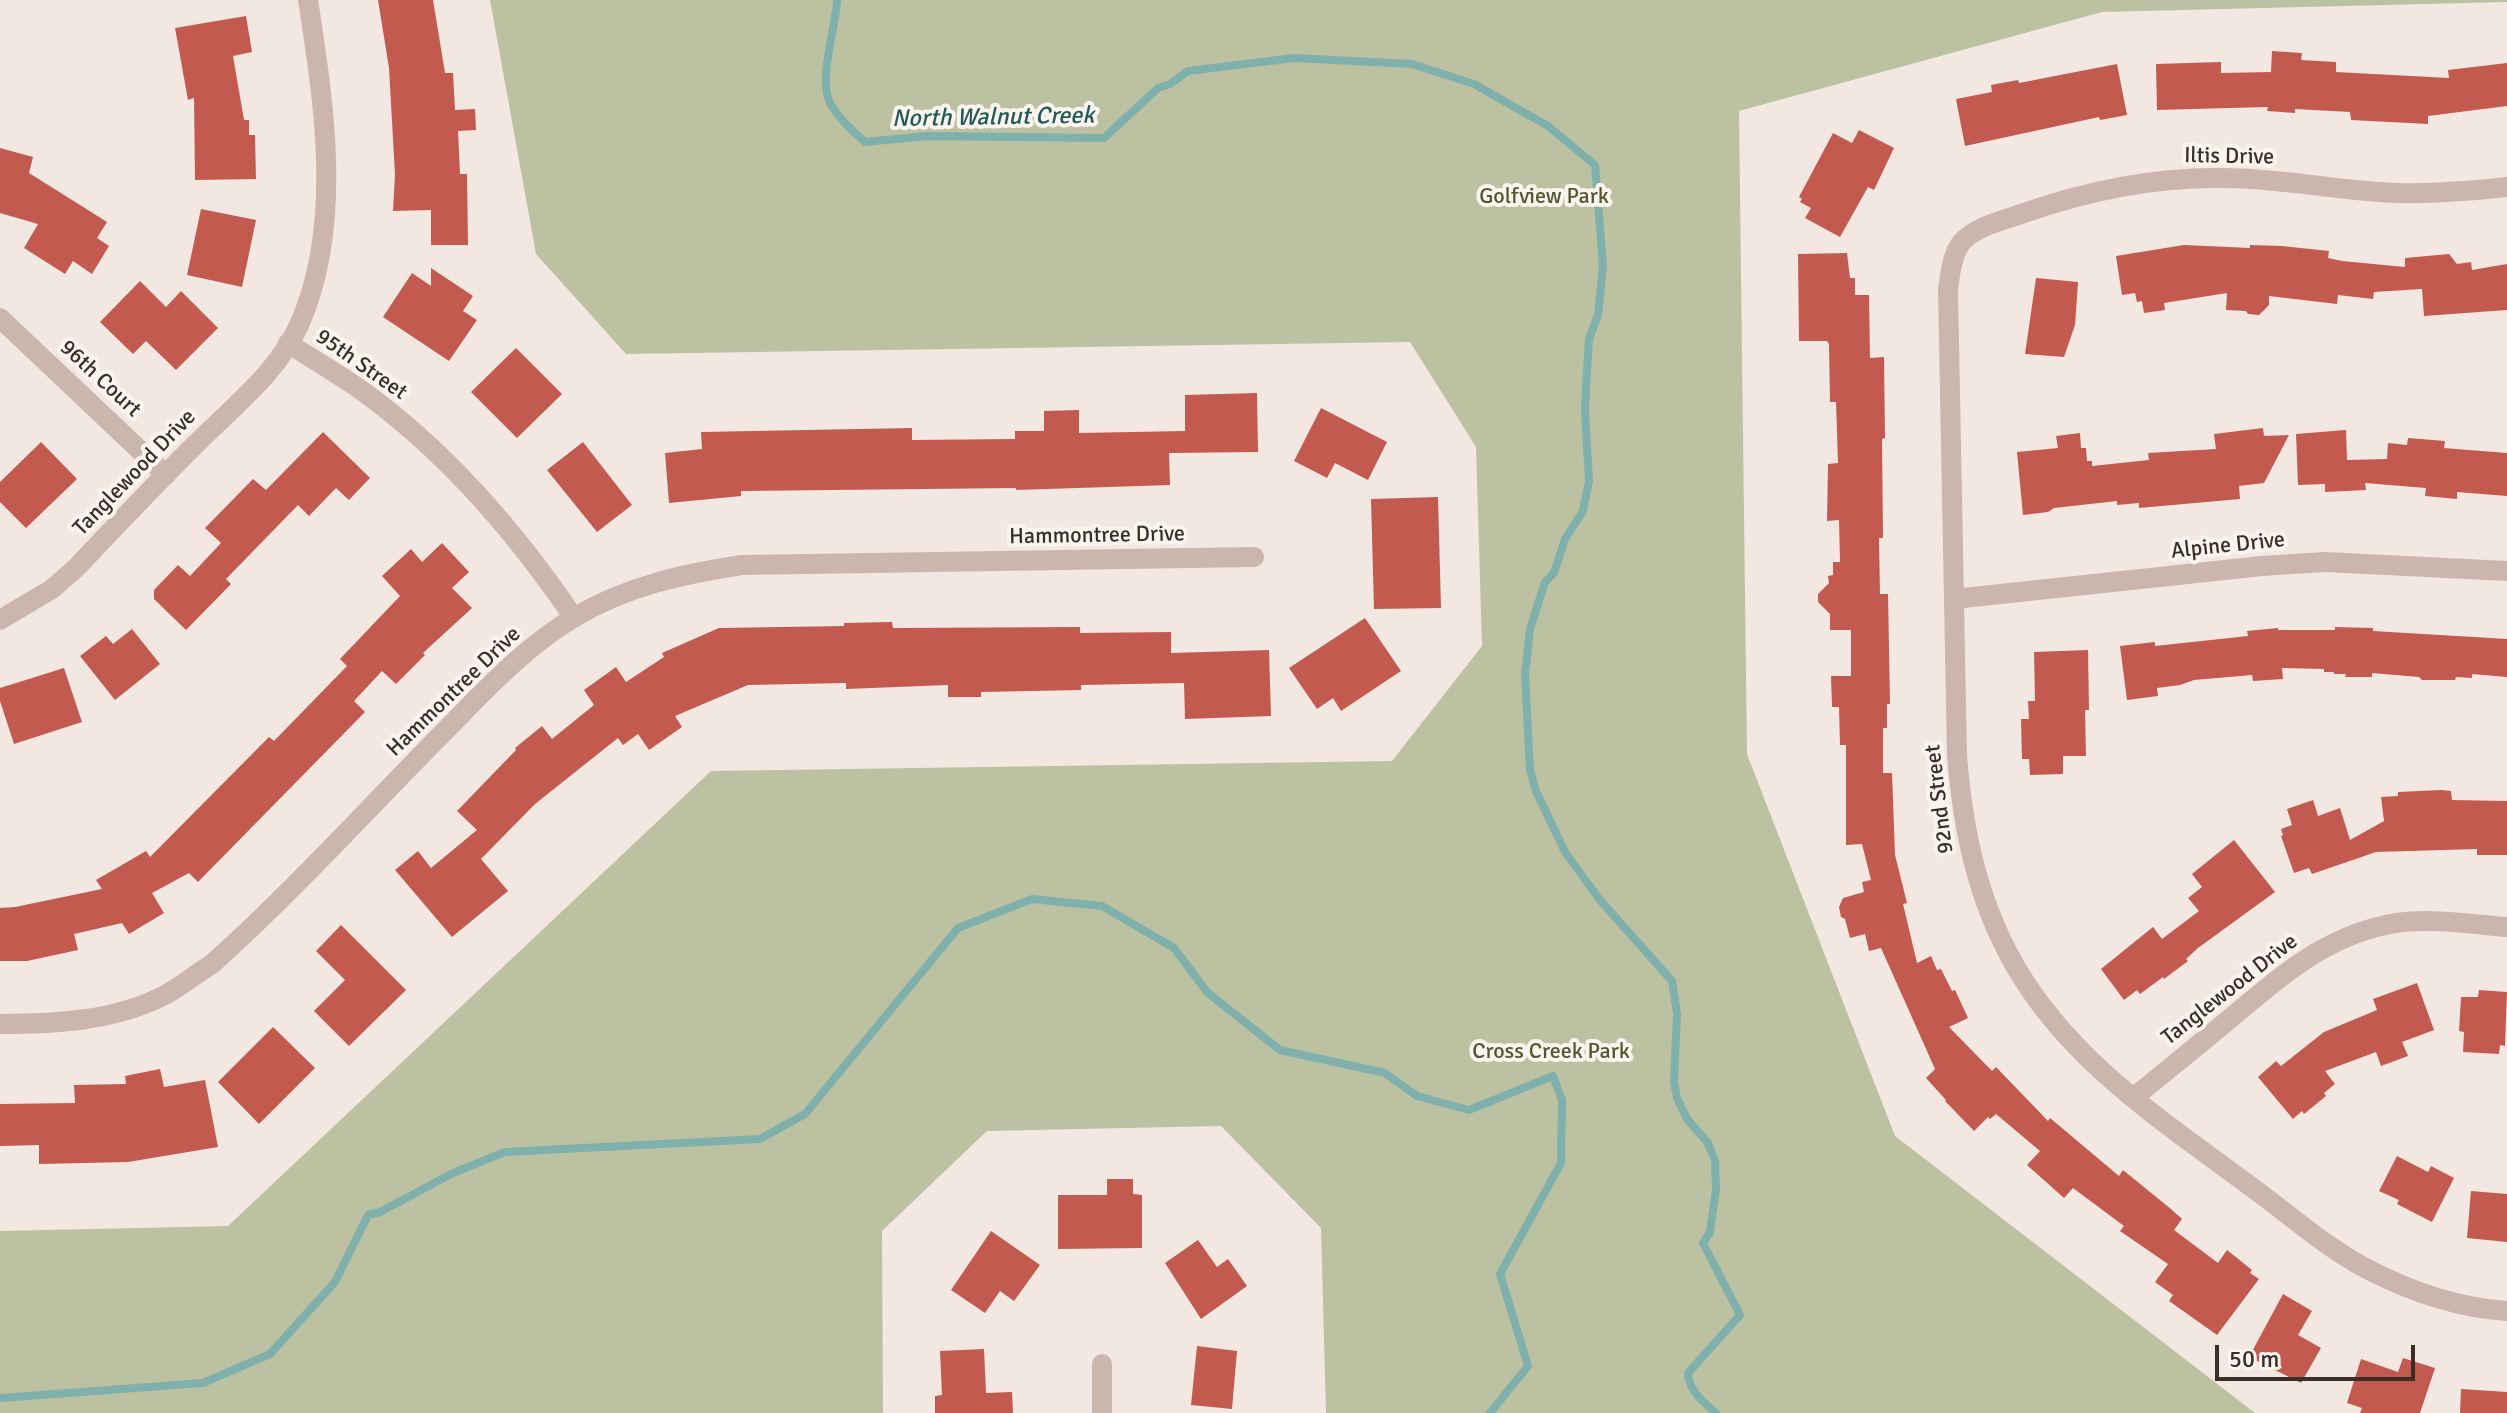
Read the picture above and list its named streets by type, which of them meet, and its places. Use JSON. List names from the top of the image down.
{
  "streets": {
    "street": [
      "Iltis Drive",
      "95th Street",
      "96th Court",
      "Tanglewood Drive",
      "Hammontree Drive",
      "Alpine Drive",
      "92nd Street"
    ]
  },
  "crossings": [
    ["Iltis Drive", "92nd Street"],
    ["95th Street", "Tanglewood Drive"],
    ["95th Street", "Hammontree Drive"],
    ["96th Court", "Tanglewood Drive"],
    ["Tanglewood Drive", "92nd Street"],
    ["Alpine Drive", "92nd Street"]
  ],
  "water": ["North Walnut Creek"],
  "parks": ["Golfview Park", "Cross Creek Park"],
  "scale_bar": "50 m"
}
